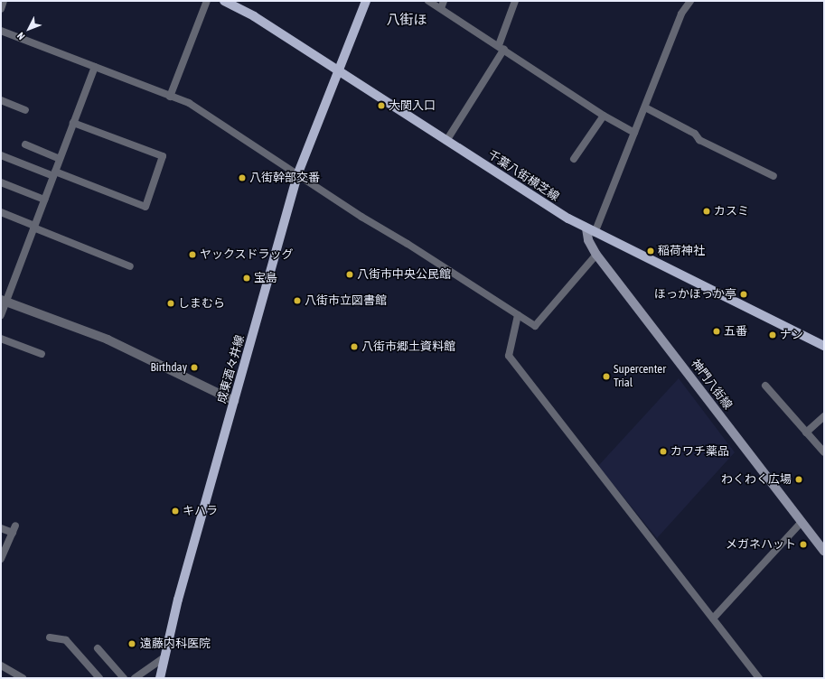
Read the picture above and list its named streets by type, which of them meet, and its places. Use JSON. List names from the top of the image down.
{
  "streets": {
    "main road": ["千葉八街横芝線", "成東酒々井線", "神門八街線"]
  },
  "crossings": [
    ["千葉八街横芝線", "成東酒々井線"],
    ["千葉八街横芝線", "神門八街線"]
  ],
  "districts": ["八街ほ"],
  "places": [
    "大関入口",
    "八街幹部交番",
    "カスミ",
    "稲荷神社",
    "ヤックスドラッグ",
    "八街市中央公民館",
    "宝島",
    "ほっかほっか亭",
    "八街市立図書館",
    "しまむら",
    "五番",
    "ナン",
    "八街市郷土資料館",
    "Birthday",
    "Supercenter Trial",
    "カワチ薬品",
    "わくわく広場",
    "キハラ",
    "メガネハット",
    "遠藤内科医院"
  ],
  "north": "bottom left"
}
